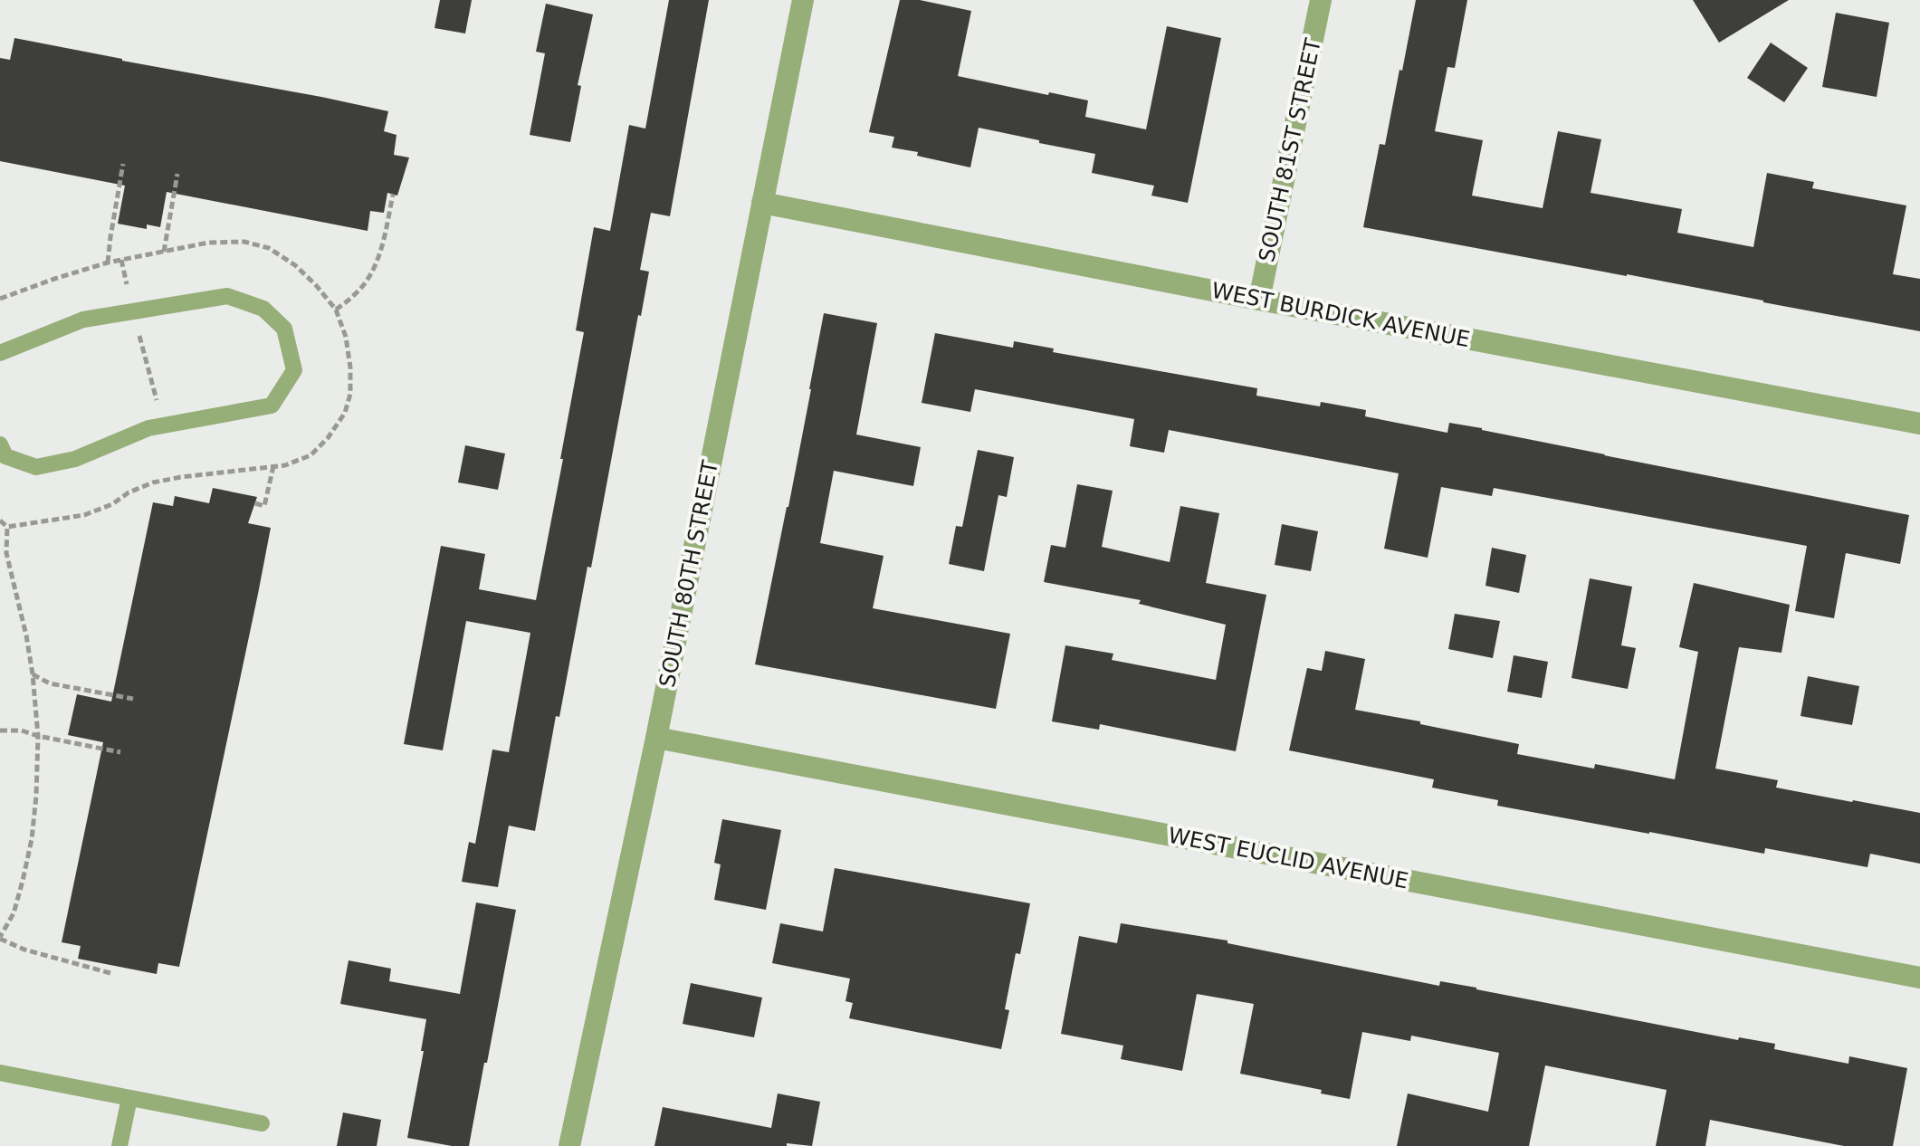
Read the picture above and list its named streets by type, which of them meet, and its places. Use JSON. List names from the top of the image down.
{
  "streets": {
    "street": [
      "SOUTH 81ST STREET",
      "WEST BURDICK AVENUE",
      "SOUTH 80TH STREET",
      "WEST EUCLID AVENUE"
    ]
  },
  "crossings": [
    ["SOUTH 81ST STREET", "WEST BURDICK AVENUE"],
    ["WEST BURDICK AVENUE", "SOUTH 80TH STREET"],
    ["SOUTH 80TH STREET", "WEST EUCLID AVENUE"]
  ]
}
